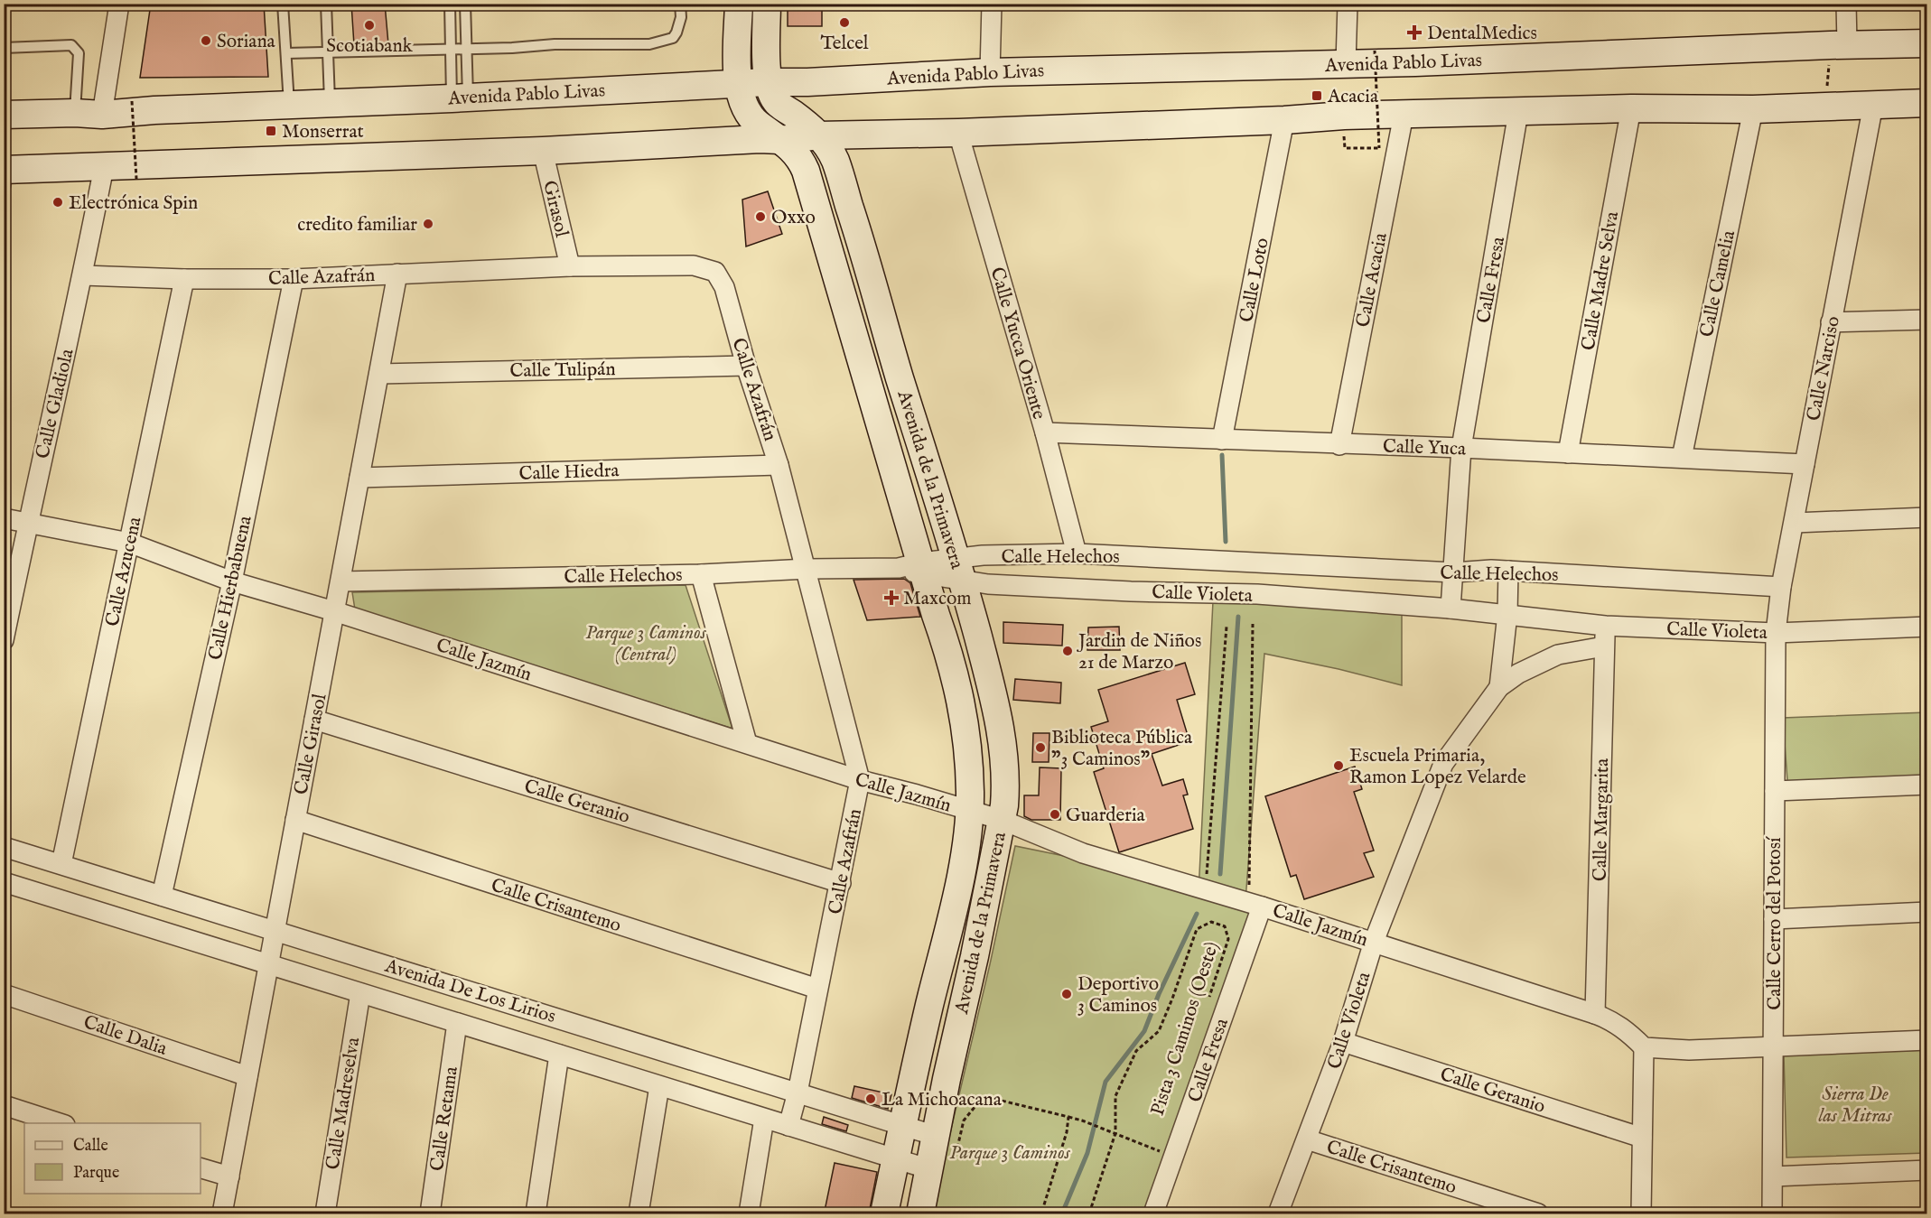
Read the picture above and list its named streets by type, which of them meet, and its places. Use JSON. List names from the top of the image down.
{
  "streets": {
    "main road": ["Avenida Pablo Livas", "Avenida de la Primavera"],
    "street": [
      "Girasol",
      "Calle Azafrán",
      "Calle Loto",
      "Calle Acacia",
      "Calle Fresa",
      "Calle Madre Selva",
      "Calle Camelia",
      "Calle Yucca Oriente",
      "Calle Narciso",
      "Calle Tulipán",
      "Calle Gladiola",
      "Calle Yuca",
      "Calle Hiedra",
      "Calle Helechos",
      "Calle Azucena",
      "Calle Hierbabuena",
      "Calle Violeta",
      "Calle Jazmín",
      "Calle Girasol",
      "Calle Geranio",
      "Calle Margarita",
      "Calle Crisantemo",
      "Calle Cerro del Potosí",
      "Avenida De Los Lirios",
      "Calle Dalia",
      "Calle Madreselva",
      "Calle Retama"
    ],
    "path": ["Pista 3 Caminos (Oeste)"]
  },
  "crossings": [
    ["Avenida Pablo Livas", "Avenida de la Primavera"],
    ["Girasol", "Calle Azafrán"],
    ["Calle Azafrán", "Calle Tulipán"],
    ["Calle Azafrán", "Calle Gladiola"],
    ["Calle Azafrán", "Calle Hiedra"],
    ["Calle Azafrán", "Calle Helechos"],
    ["Calle Azafrán", "Calle Azucena"],
    ["Calle Azafrán", "Calle Hierbabuena"],
    ["Calle Azafrán", "Calle Jazmín"],
    ["Calle Azafrán", "Calle Girasol"],
    ["Calle Azafrán", "Calle Geranio"],
    ["Calle Azafrán", "Calle Crisantemo"],
    ["Calle Azafrán", "Avenida De Los Lirios"],
    ["Calle Loto", "Calle Yuca"],
    ["Calle Acacia", "Calle Yuca"],
    ["Calle Fresa", "Calle Yuca"],
    ["Calle Fresa", "Calle Helechos"],
    ["Calle Fresa", "Calle Violeta"],
    ["Calle Fresa", "Calle Jazmín"],
    ["Calle Madre Selva", "Calle Yuca"],
    ["Calle Camelia", "Calle Yuca"],
    ["Calle Yucca Oriente", "Calle Yuca"],
    ["Calle Yucca Oriente", "Calle Helechos"],
    ["Calle Narciso", "Calle Yuca"],
    ["Calle Narciso", "Calle Helechos"],
    ["Calle Narciso", "Calle Violeta"],
    ["Calle Narciso", "Calle Cerro del Potosí"],
    ["Calle Tulipán", "Calle Girasol"],
    ["Calle Gladiola", "Calle Jazmín"],
    ["Calle Hiedra", "Calle Girasol"],
    ["Avenida de la Primavera", "Calle Helechos"],
    ["Avenida de la Primavera", "Calle Violeta"],
    ["Avenida de la Primavera", "Calle Jazmín"],
    ["Avenida de la Primavera", "Avenida De Los Lirios"],
    ["Calle Helechos", "Calle Violeta"],
    ["Calle Helechos", "Calle Girasol"],
    ["Calle Azucena", "Calle Jazmín"],
    ["Calle Azucena", "Avenida De Los Lirios"],
    ["Calle Hierbabuena", "Calle Jazmín"],
    ["Calle Hierbabuena", "Avenida De Los Lirios"],
    ["Calle Violeta", "Calle Jazmín"],
    ["Calle Violeta", "Calle Geranio"],
    ["Calle Violeta", "Calle Margarita"],
    ["Calle Violeta", "Calle Crisantemo"],
    ["Calle Violeta", "Calle Cerro del Potosí"],
    ["Calle Jazmín", "Calle Girasol"],
    ["Calle Jazmín", "Calle Margarita"],
    ["Calle Girasol", "Calle Geranio"],
    ["Calle Girasol", "Calle Crisantemo"],
    ["Calle Girasol", "Avenida De Los Lirios"],
    ["Calle Girasol", "Calle Dalia"],
    ["Avenida De Los Lirios", "Calle Madreselva"],
    ["Avenida De Los Lirios", "Calle Retama"]
  ],
  "parks": ["Parque 3 Caminos (Central)", "Sierra De las Mitras", "Parque 3 Caminos"],
  "places": {
    "other": [
      "Telcel",
      "Scotiabank",
      "Soriana",
      "Electrónica Spin",
      "Oxxo",
      "credito familiar",
      "Jardin de Niños 21 de Marzo",
      "Biblioteca Pública \"3 Caminos\"",
      "Escuela Primaria, Ramon Lopez Velarde",
      "Guarderia",
      "Deportivo 3 Caminos",
      "La Michoacana"
    ],
    "health": ["DentalMedics", "Maxcom"],
    "transit": ["Acacia", "Monserrat"]
  },
  "legend": ["Calle", "Parque"]
}
